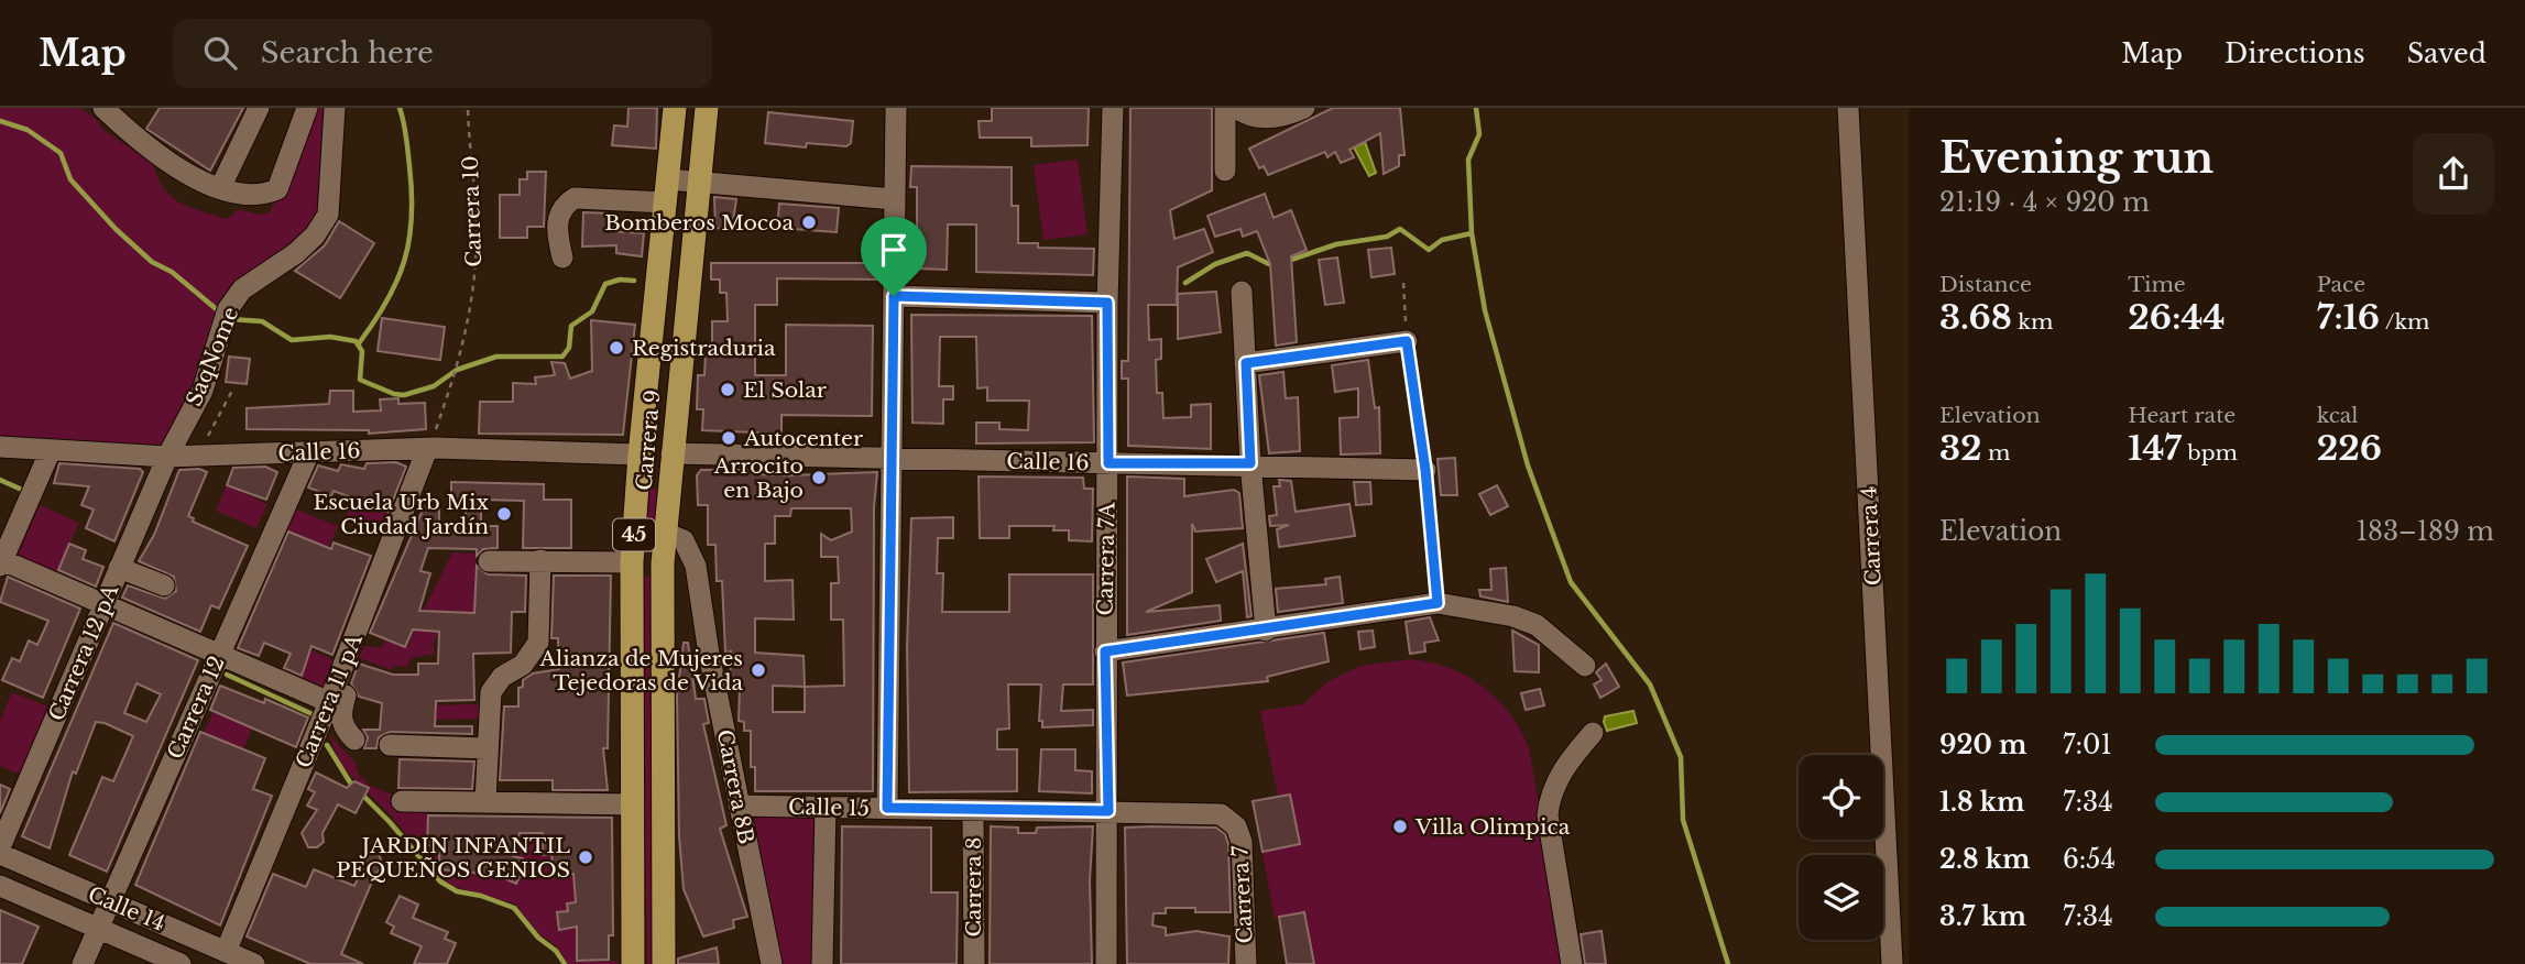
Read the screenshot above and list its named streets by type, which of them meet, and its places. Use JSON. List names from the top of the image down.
{
  "streets": {
    "highway": ["Carrera 9", "45"],
    "street": [
      "SaqNome",
      "Calle 16",
      "Carrera 4",
      "Carrera 7A",
      "Carrera 12 pA",
      "Carrera 11 pA",
      "Carrera 12",
      "Carrera 8B",
      "Calle 15",
      "Carrera 8",
      "Carrera 7",
      "Calle 14"
    ],
    "path": ["Carrera 10"]
  },
  "crossings": [
    ["Carrera 10", "Calle 16"],
    ["Carrera 10", "Carrera 11 pA"],
    ["SaqNome", "Calle 16"],
    ["SaqNome", "Carrera 12 pA"],
    ["Carrera 9", "Calle 16"],
    ["Carrera 9", "Carrera 8B"],
    ["Calle 16", "Carrera 7A"],
    ["Calle 16", "Carrera 12 pA"],
    ["Calle 16", "Carrera 11 pA"],
    ["Calle 16", "Carrera 12"],
    ["Carrera 7A", "Calle 15"],
    ["Carrera 11 pA", "Calle 14"],
    ["Carrera 12", "Calle 14"],
    ["Carrera 8B", "Calle 15"],
    ["Calle 15", "Carrera 8"],
    ["Calle 15", "Carrera 7"]
  ],
  "places": [
    "Bomberos Mocoa",
    "Registraduria",
    "El Solar",
    "Autocenter",
    "Arrocito en Bajo",
    "Escuela Urb Mix Ciudad Jardín",
    "Alianza de Mujeres Tejedoras de Vida",
    "Villa Olimpica",
    "JARDIN INFANTIL PEQUEÑOS GENIOS"
  ],
  "page": {
    "header": "Map",
    "search": "Search here",
    "nav": ["Map", "Directions", "Saved"],
    "heading": ["Evening run", "21:19 · 4 × 920 m"],
    "stats": [
      ["Distance", "3.68 km"],
      ["Time", "26:44"],
      ["Pace", "7:16 /km"],
      ["Elevation", "32 m"],
      ["Heart rate", "147 bpm"],
      ["kcal", "226"]
    ],
    "chart": ["Elevation", "183–189 m"],
    "list": [
      {
        "name": "920 m",
        "note": "7:01"
      },
      {
        "name": "1.8 km",
        "note": "7:34"
      },
      {
        "name": "2.8 km",
        "note": "6:54"
      },
      {
        "name": "3.7 km",
        "note": "7:34"
      }
    ]
  }
}
